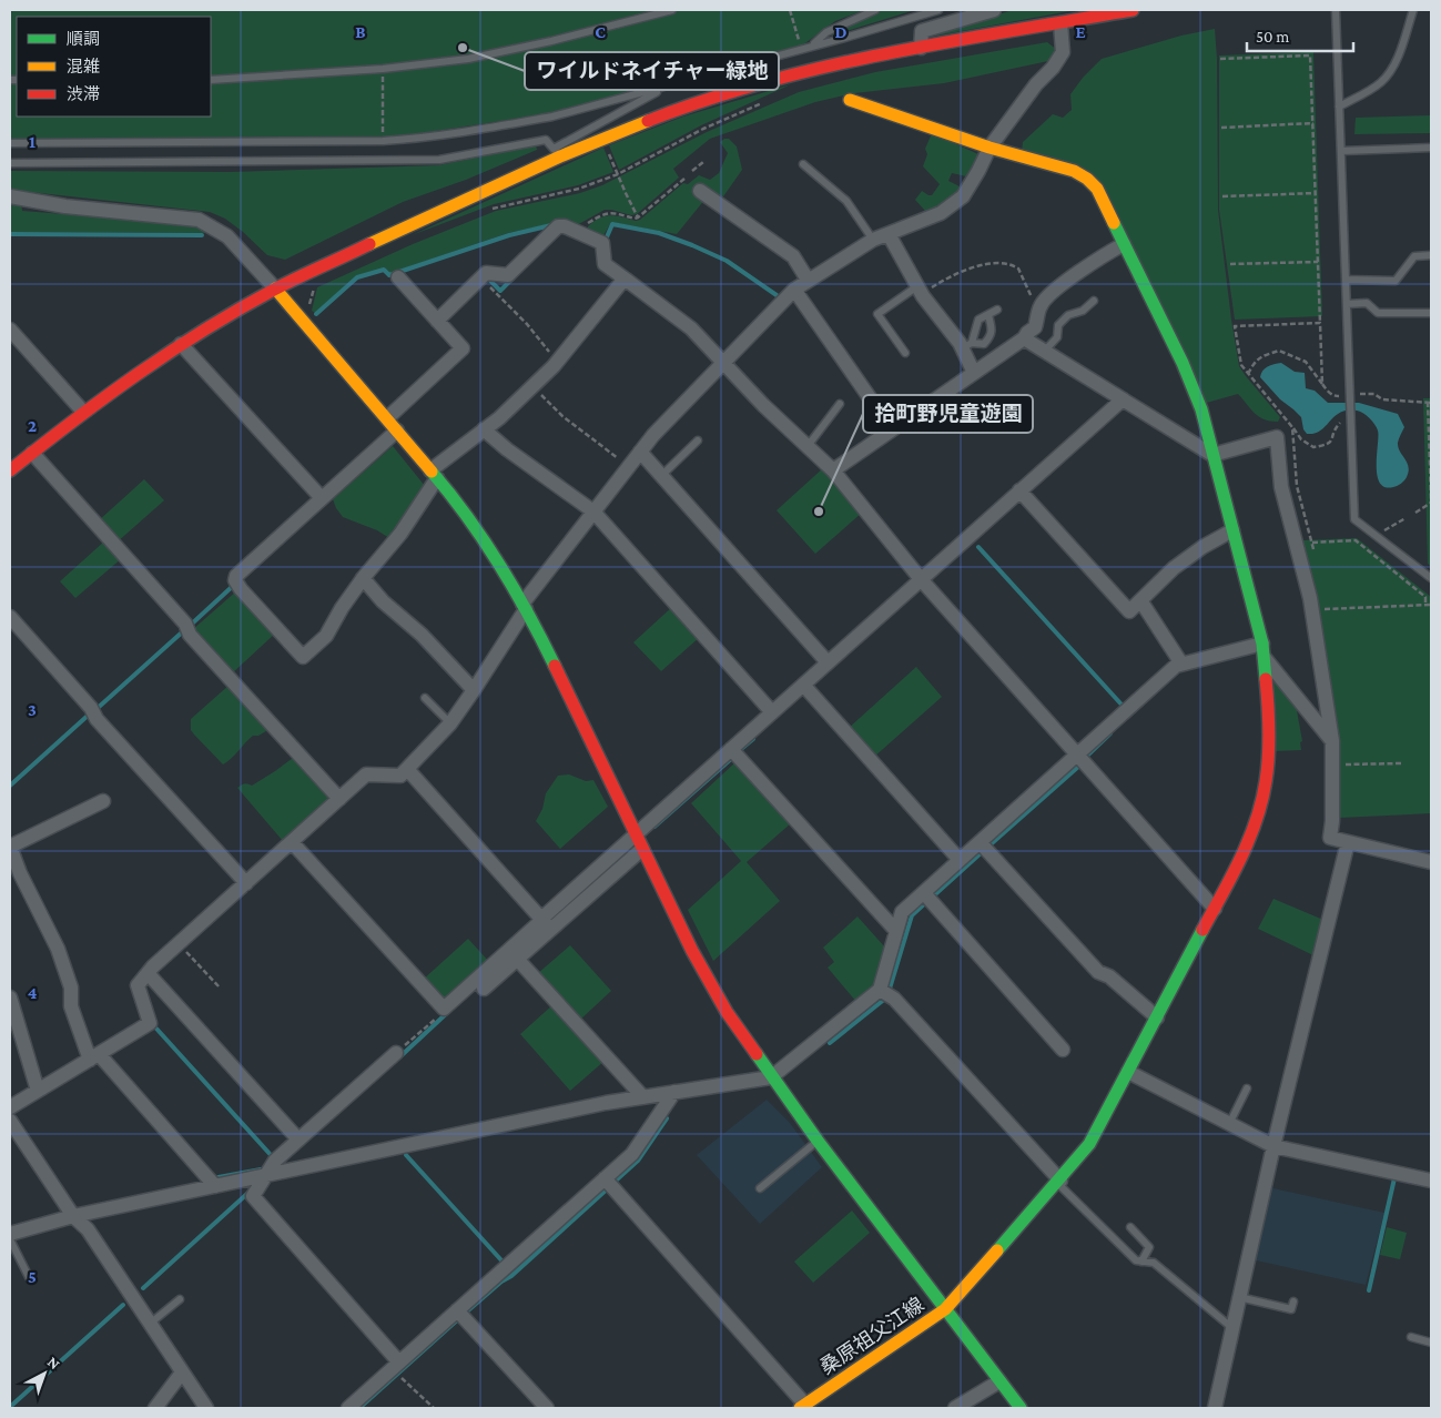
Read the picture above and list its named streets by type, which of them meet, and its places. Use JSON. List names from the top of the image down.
{
  "streets": {
    "street": ["桑原祖父江線"]
  },
  "places": ["ワイルドネイチャー緑地", "拾町野児童遊園"],
  "legend": ["順調", "混雑", "渋滞"],
  "scale_bar": "50 m",
  "north": "top right",
  "grid": {
    "columns": [
      "B",
      "C",
      "D",
      "E"
    ],
    "rows": [
      "1",
      "2",
      "3",
      "4",
      "5"
    ]
  }
}
